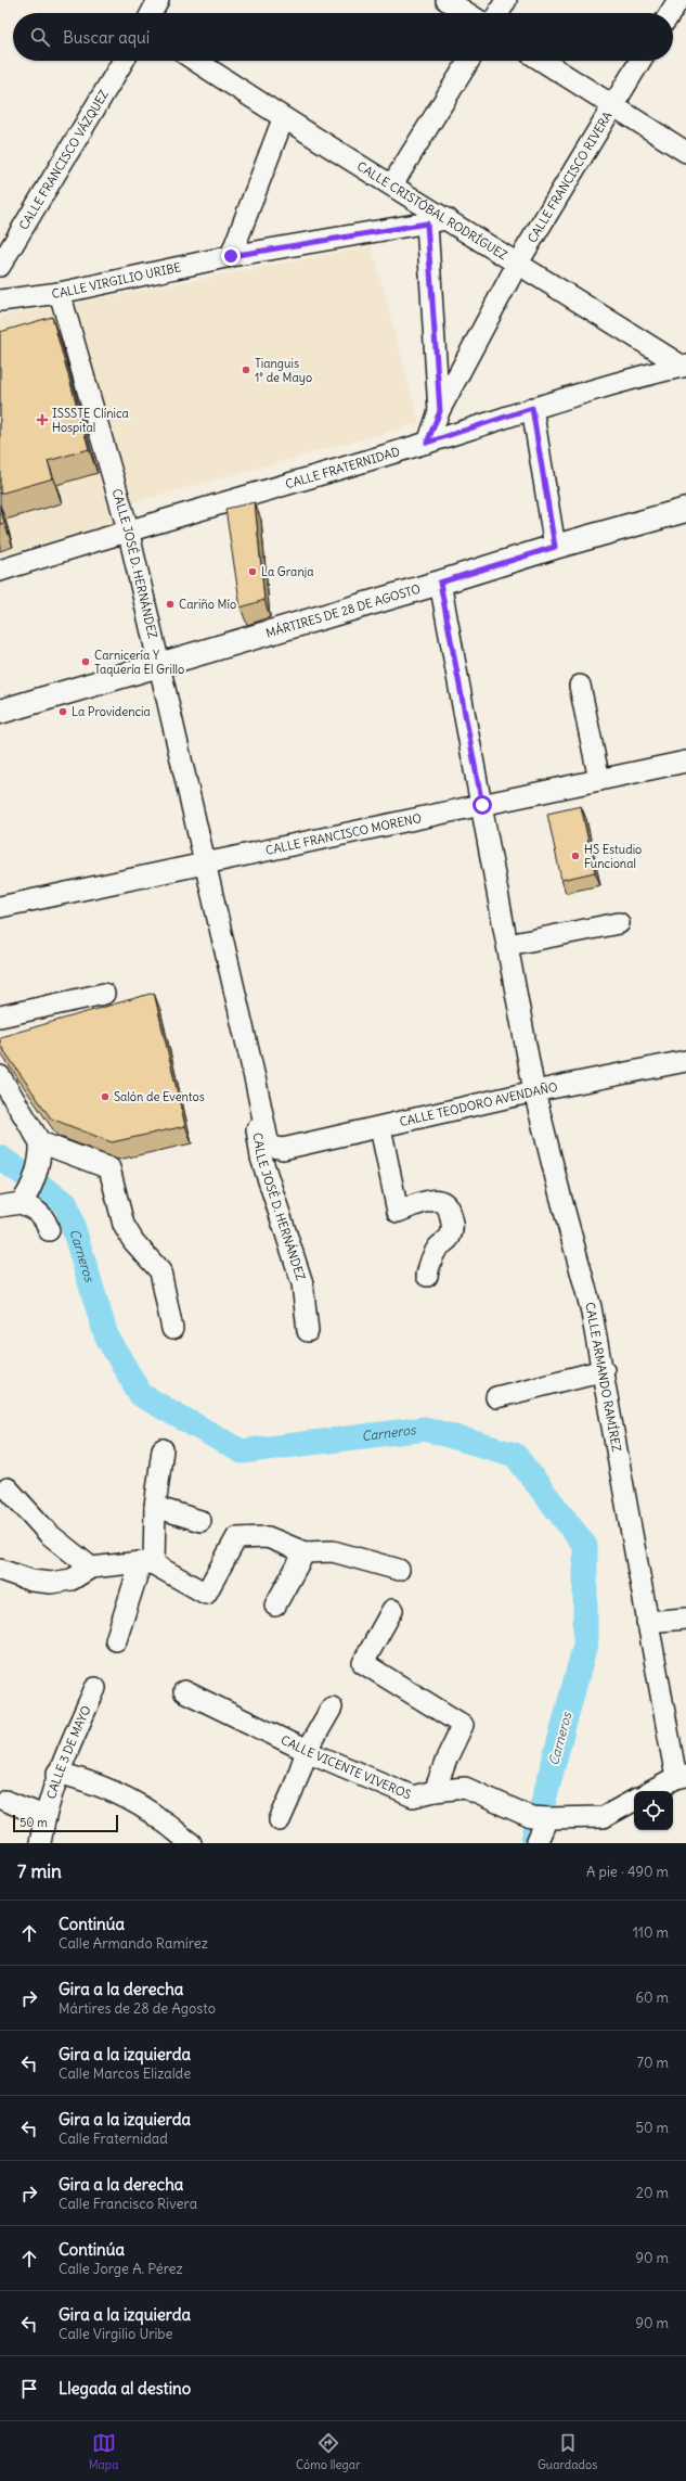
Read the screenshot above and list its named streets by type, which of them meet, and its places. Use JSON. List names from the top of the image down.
{
  "streets": {
    "main road": ["MÁRTIRES DE 28 DE AGOSTO"],
    "street": [
      "CALLE FRANCISCO VÁZQUEZ",
      "CALLE FRANCISCO RIVERA",
      "CALLE CRISTÓBAL RODRÍGUEZ",
      "CALLE VIRGILIO URIBE",
      "CALLE FRATERNIDAD",
      "CALLE JOSÉ D. HERNÁNDEZ",
      "CALLE FRANCISCO MORENO",
      "CALLE TEODORO AVENDAÑO",
      "CALLE ARMANDO RAMÍREZ",
      "CALLE 3 DE MAYO",
      "CALLE VICENTE VIVEROS"
    ]
  },
  "crossings": [
    ["CALLE FRANCISCO RIVERA", "CALLE CRISTÓBAL RODRÍGUEZ"],
    ["CALLE FRANCISCO RIVERA", "CALLE FRATERNIDAD"],
    ["CALLE CRISTÓBAL RODRÍGUEZ", "CALLE VIRGILIO URIBE"],
    ["CALLE CRISTÓBAL RODRÍGUEZ", "CALLE FRATERNIDAD"],
    ["CALLE VIRGILIO URIBE", "CALLE JOSÉ D. HERNÁNDEZ"],
    ["CALLE FRATERNIDAD", "CALLE JOSÉ D. HERNÁNDEZ"],
    ["CALLE JOSÉ D. HERNÁNDEZ", "MÁRTIRES DE 28 DE AGOSTO"],
    ["CALLE JOSÉ D. HERNÁNDEZ", "CALLE FRANCISCO MORENO"],
    ["CALLE JOSÉ D. HERNÁNDEZ", "CALLE TEODORO AVENDAÑO"],
    ["MÁRTIRES DE 28 DE AGOSTO", "CALLE ARMANDO RAMÍREZ"],
    ["CALLE FRANCISCO MORENO", "CALLE ARMANDO RAMÍREZ"],
    ["CALLE TEODORO AVENDAÑO", "CALLE ARMANDO RAMÍREZ"]
  ],
  "water": ["Carneros"],
  "places": {
    "other": [
      "Tianguis 1° de Mayo",
      "La Granja",
      "Cariño Mío",
      "Carnicería Y Taquería El Grillo",
      "La Providencia",
      "HS Estudio Funcional",
      "Salón de Eventos"
    ],
    "health": ["ISSSTE Clínica Hospital"]
  },
  "scale_bar": "50 m",
  "page": {
    "search": "Buscar aquí",
    "scale": "50 m",
    "heading": ["7 min", "A pie · 490 m"],
    "list": [
      ["Continúa", "Calle Armando Ramírez", "110 m"],
      ["Gira a la derecha", "Mártires de 28 de Agosto", "60 m"],
      ["Gira a la izquierda", "Calle Marcos Elizalde", "70 m"],
      ["Gira a la izquierda", "Calle Fraternidad", "50 m"],
      ["Gira a la derecha", "Calle Francisco Rivera", "20 m"],
      ["Continúa", "Calle Jorge A. Pérez", "90 m"],
      ["Gira a la izquierda", "Calle Virgilio Uribe", "90 m"],
      "Llegada al destino"
    ],
    "nav": ["Mapa", "Cómo llegar", "Guardados"]
  }
}
